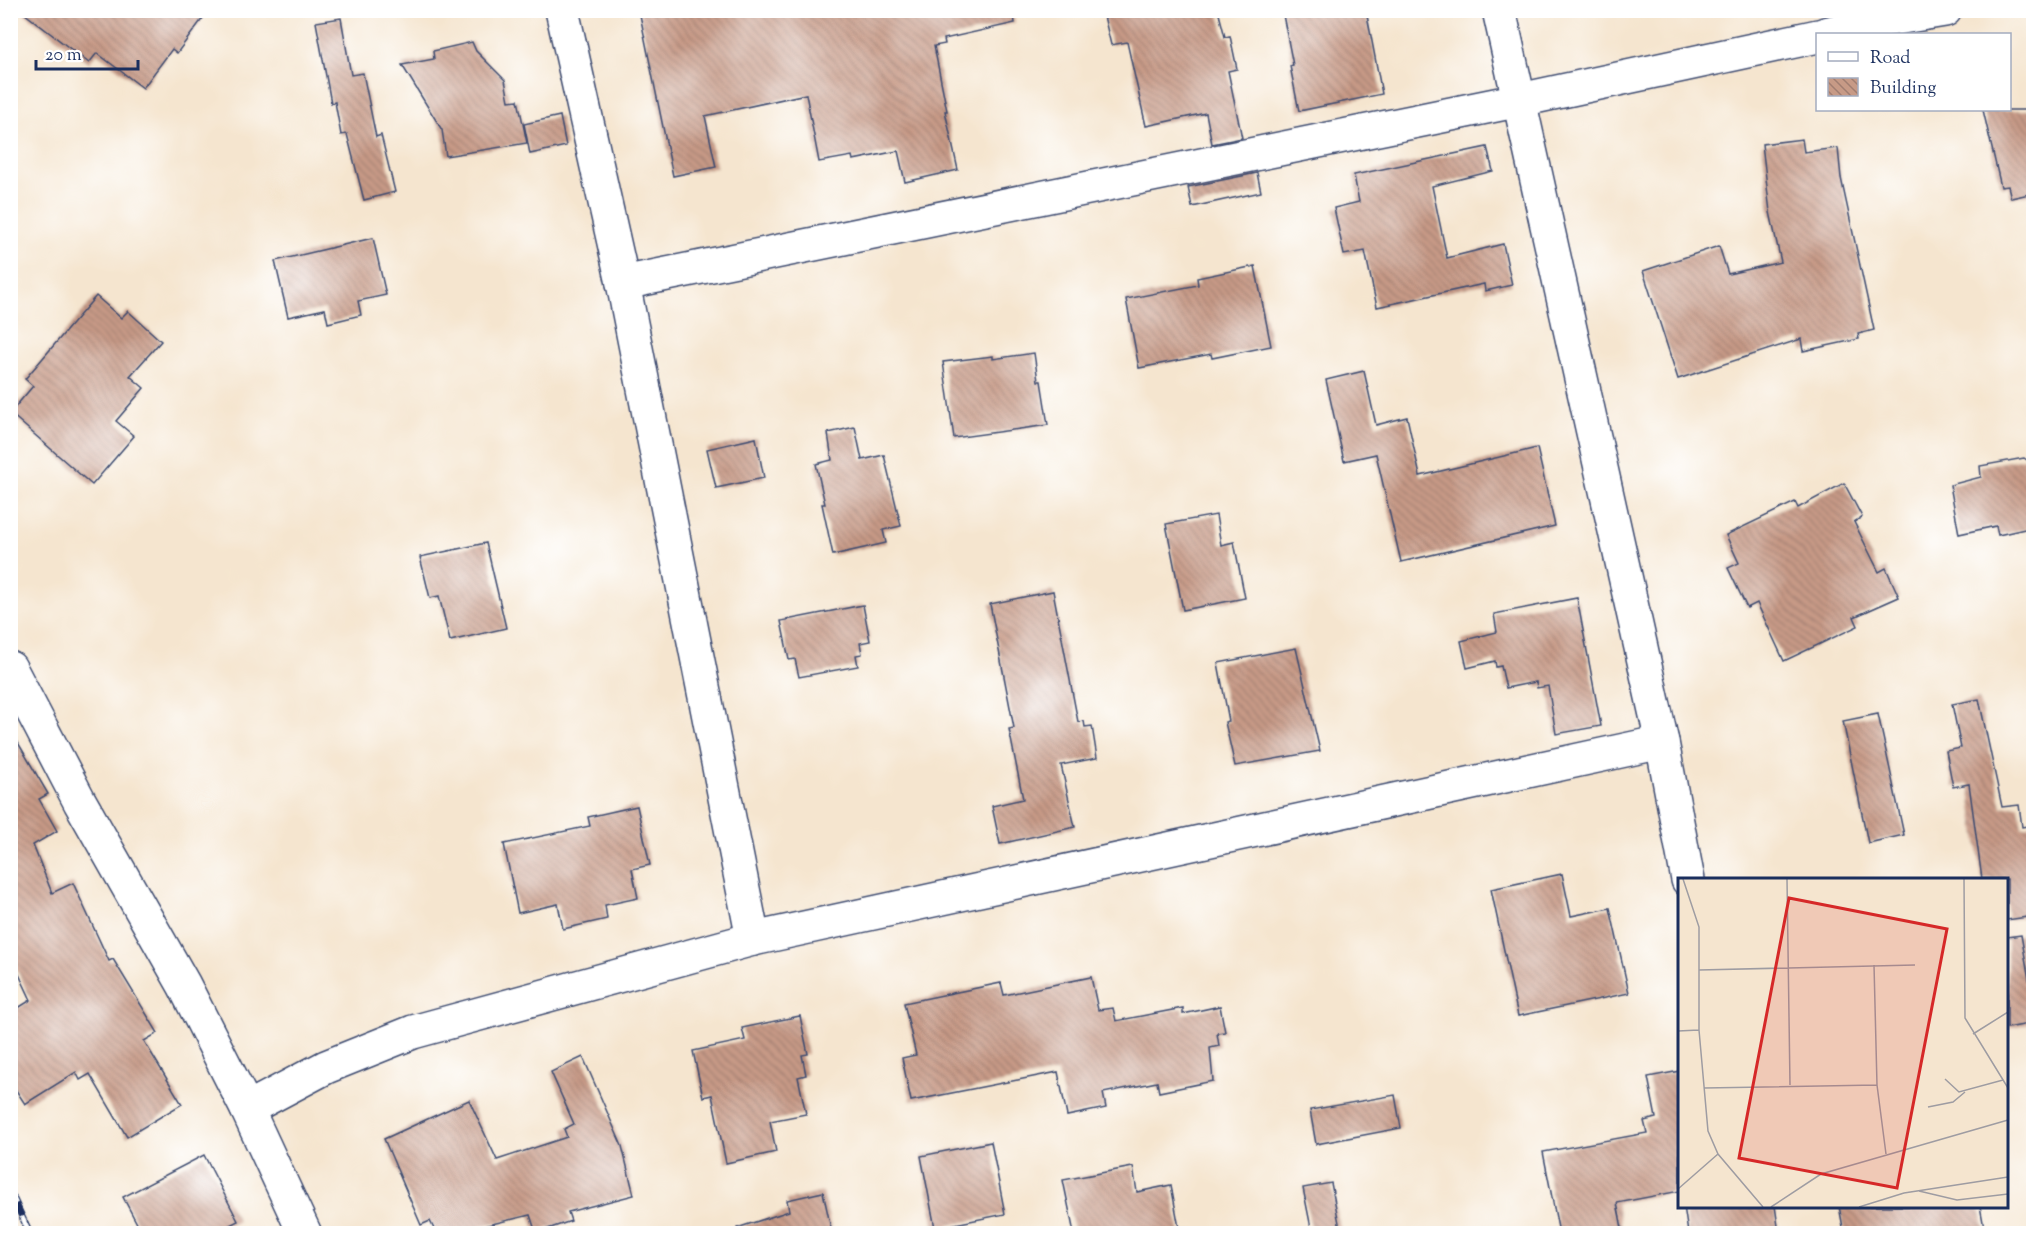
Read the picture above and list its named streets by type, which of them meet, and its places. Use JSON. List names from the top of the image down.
{
  "legend": ["Road", "Building"],
  "scale_bar": "20 m"
}
